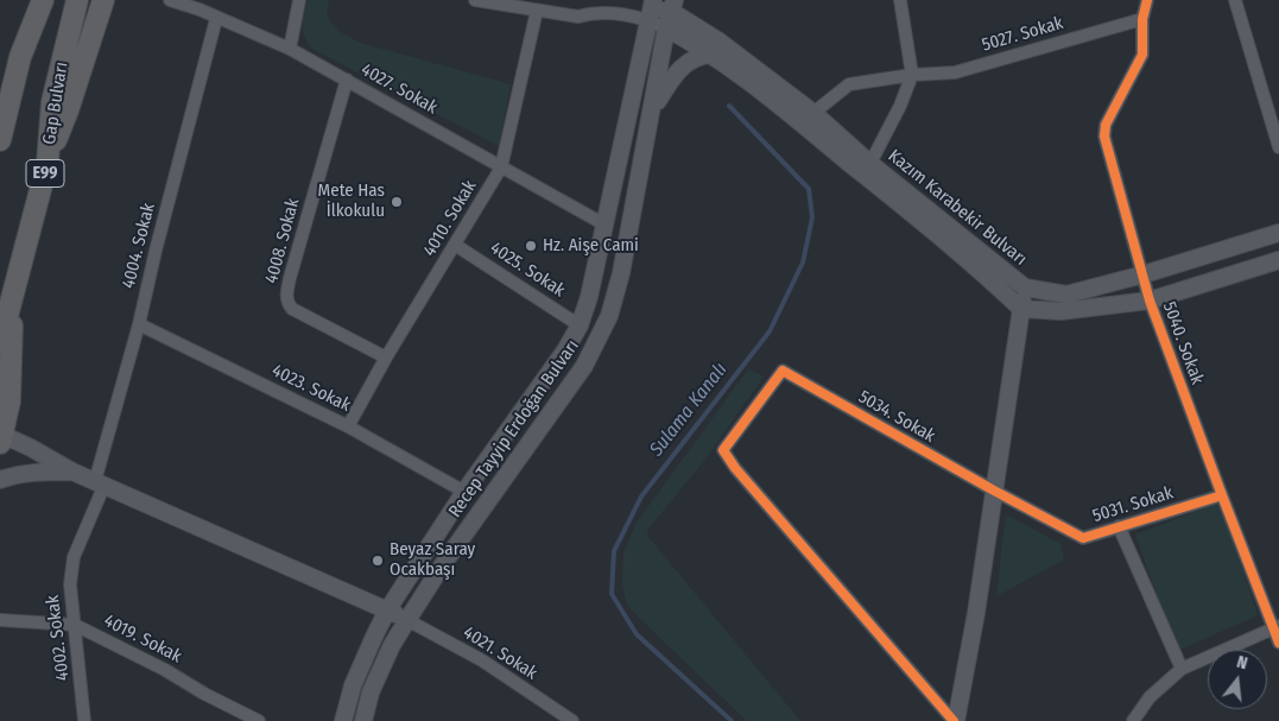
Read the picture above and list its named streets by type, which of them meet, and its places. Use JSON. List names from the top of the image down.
{
  "streets": {
    "highway": ["Gap Bulvarı", "E99"],
    "main road": ["Kazım Karabekir Bulvarı", "Recep Tayyip Erdoğan Bulvarı"],
    "street": [
      "5027. Sokak",
      "4027. Sokak",
      "4010. Sokak",
      "4008. Sokak",
      "4004. Sokak",
      "4025. Sokak",
      "5040. Sokak",
      "4023. Sokak",
      "5034. Sokak",
      "5031. Sokak",
      "4002. Sokak",
      "4019. Sokak",
      "4021. Sokak"
    ]
  },
  "crossings": [
    ["5027. Sokak", "Kazım Karabekir Bulvarı"],
    ["5027. Sokak", "5040. Sokak"],
    ["4027. Sokak", "4010. Sokak"],
    ["4027. Sokak", "4008. Sokak"],
    ["4027. Sokak", "4004. Sokak"],
    ["4027. Sokak", "Recep Tayyip Erdoğan Bulvarı"],
    ["Kazım Karabekir Bulvarı", "5040. Sokak"],
    ["Kazım Karabekir Bulvarı", "Recep Tayyip Erdoğan Bulvarı"],
    ["4010. Sokak", "4008. Sokak"],
    ["4010. Sokak", "4025. Sokak"],
    ["4010. Sokak", "4023. Sokak"],
    ["4004. Sokak", "4023. Sokak"],
    ["4004. Sokak", "4002. Sokak"],
    ["4025. Sokak", "Recep Tayyip Erdoğan Bulvarı"],
    ["5040. Sokak", "5031. Sokak"],
    ["4023. Sokak", "Recep Tayyip Erdoğan Bulvarı"],
    ["5034. Sokak", "5031. Sokak"],
    ["Recep Tayyip Erdoğan Bulvarı", "4021. Sokak"],
    ["4002. Sokak", "4019. Sokak"]
  ],
  "water": ["Sulama Kanalı"],
  "places": ["Mete Has İlkokulu", "Hz. Aişe Cami", "Beyaz Saray Ocakbaşı"],
  "north": "top"
}
